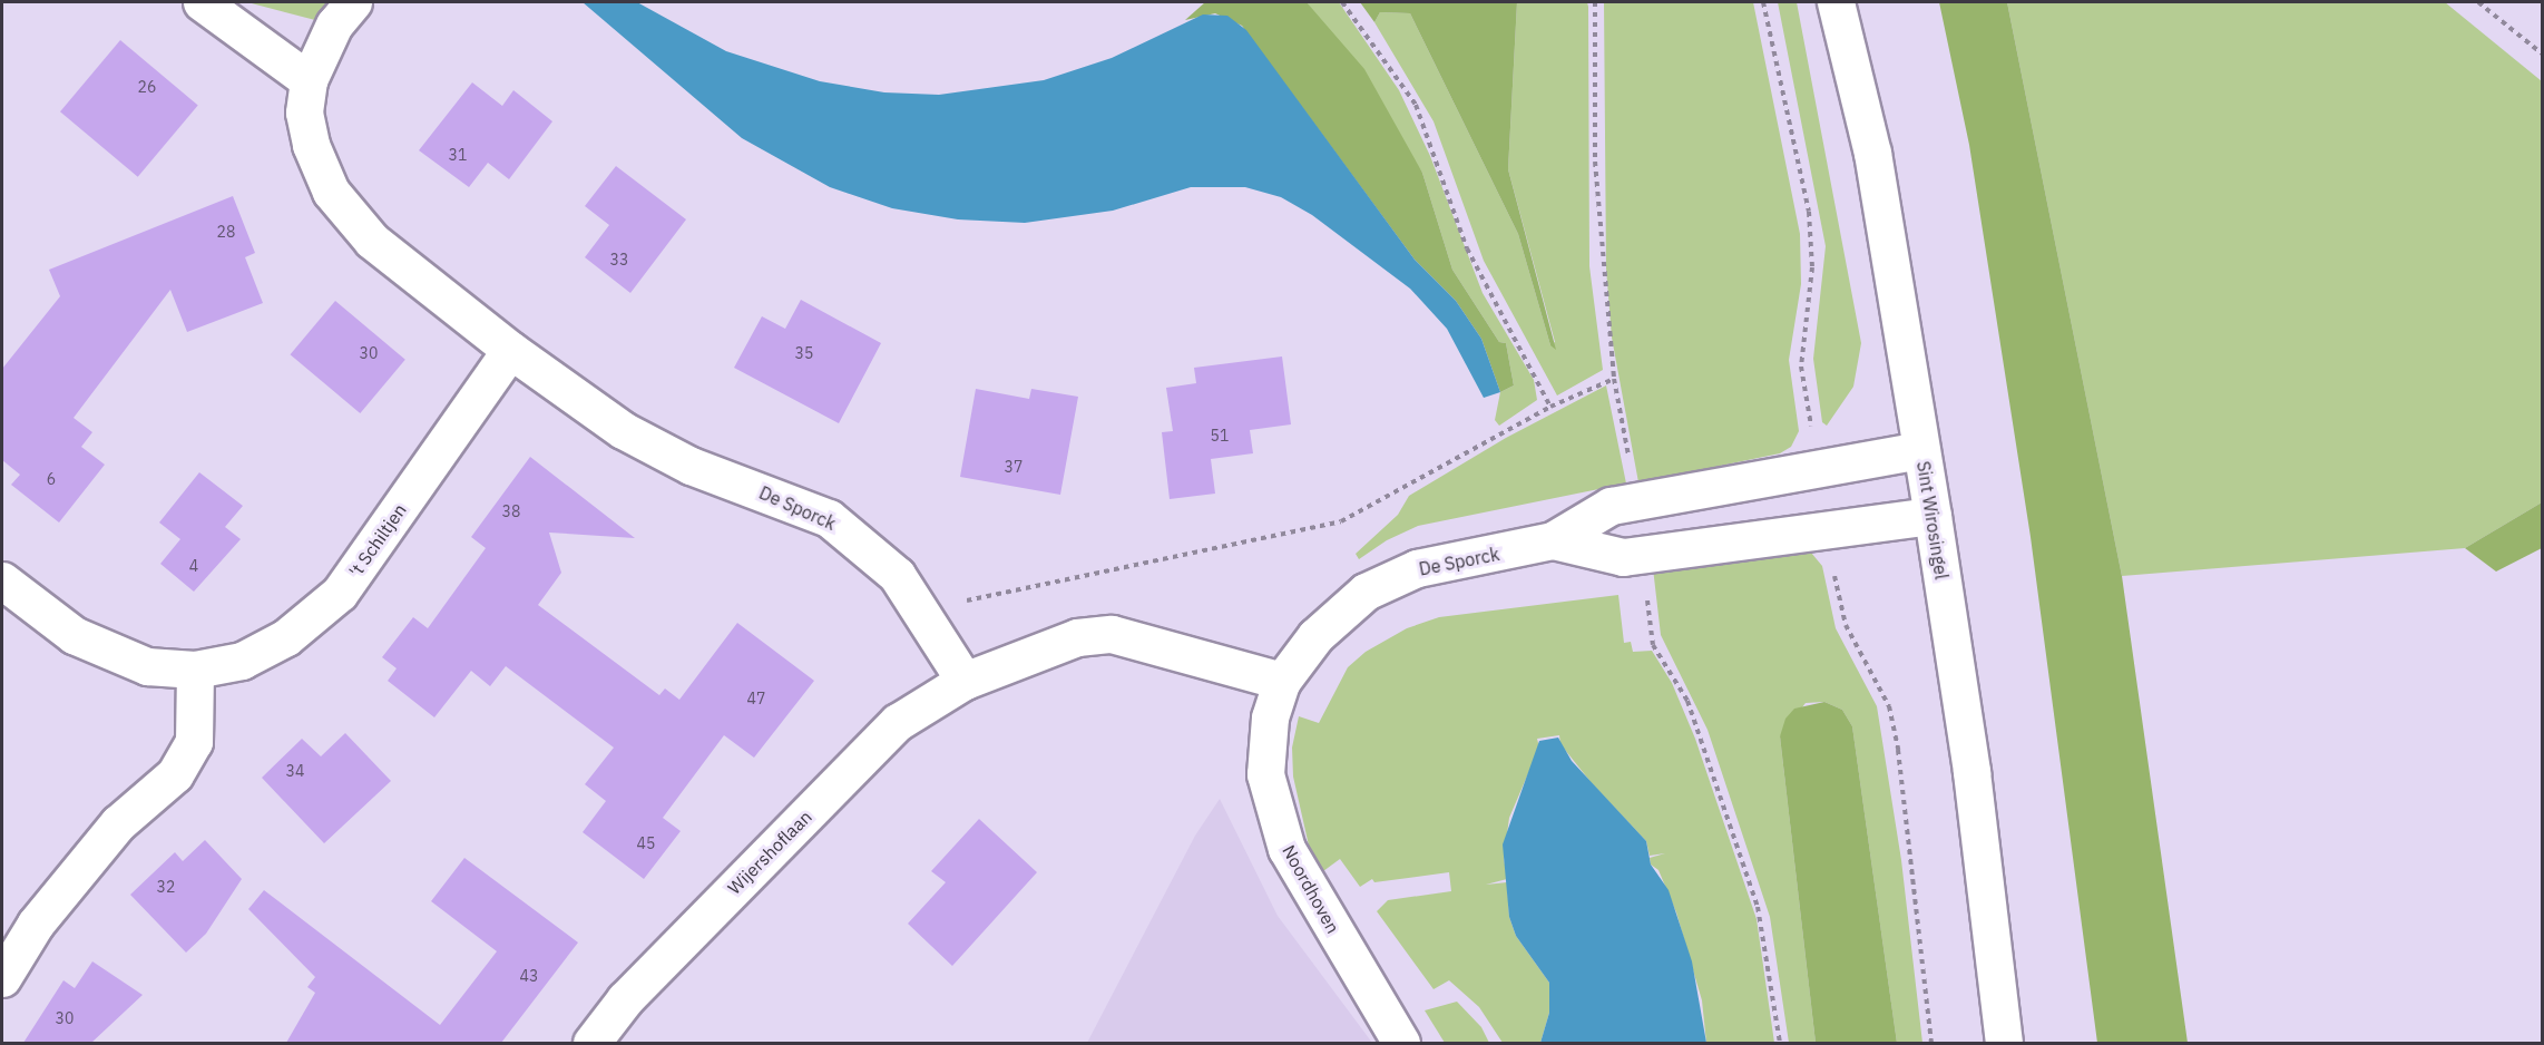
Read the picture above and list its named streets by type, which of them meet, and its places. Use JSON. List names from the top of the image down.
{
  "streets": {
    "street": [
      "De Sporck",
      "Sint Wirosingel",
      "'t Schiltjen",
      "Wijershoflaan",
      "Noordhoven"
    ]
  },
  "crossings": [
    ["De Sporck", "Sint Wirosingel"],
    ["De Sporck", "'t Schiltjen"],
    ["De Sporck", "Wijershoflaan"],
    ["De Sporck", "Noordhoven"]
  ],
  "house_numbers": [
    "26",
    "31",
    "28",
    "33",
    "30",
    "35",
    "51",
    "37",
    "6",
    "38",
    "4",
    "47",
    "34",
    "45",
    "32",
    "43",
    "30"
  ]
}
